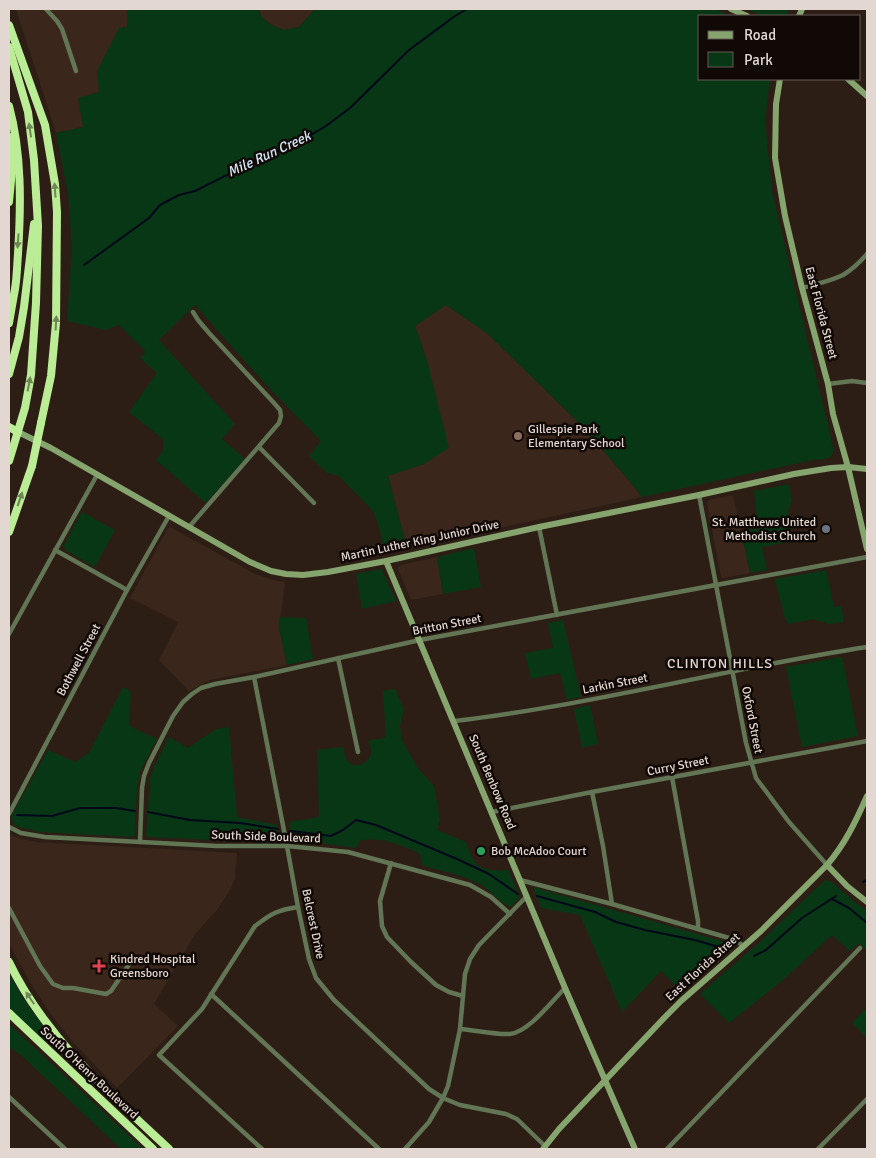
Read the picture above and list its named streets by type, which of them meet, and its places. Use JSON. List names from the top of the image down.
{
  "streets": {
    "highway": ["Martin Luther King Junior Drive", "South O'Henry Boulevard"],
    "main road": ["East Florida Street", "South Benbow Road"],
    "street": [
      "Britton Street",
      "Bothwell Street",
      "Larkin Street",
      "Oxford Street",
      "Curry Street",
      "South Side Boulevard",
      "Belcrest Drive"
    ]
  },
  "crossings": [
    ["East Florida Street", "Martin Luther King Junior Drive"],
    ["East Florida Street", "Oxford Street"],
    ["East Florida Street", "South Benbow Road"],
    ["East Florida Street", "Belcrest Drive"],
    ["Martin Luther King Junior Drive", "Bothwell Street"],
    ["Martin Luther King Junior Drive", "Oxford Street"],
    ["Martin Luther King Junior Drive", "South Benbow Road"],
    ["Britton Street", "Oxford Street"],
    ["Britton Street", "South Benbow Road"],
    ["Britton Street", "South Side Boulevard"],
    ["Britton Street", "Belcrest Drive"],
    ["Larkin Street", "Oxford Street"],
    ["Larkin Street", "South Benbow Road"],
    ["Oxford Street", "Curry Street"],
    ["Curry Street", "South Benbow Road"],
    ["South Side Boulevard", "Belcrest Drive"]
  ],
  "districts": ["CLINTON HILLS"],
  "water": ["Mile Run Creek"],
  "places": {
    "other": ["Gillespie Park Elementary School", "St. Matthews United Methodist Church", "Bob McAdoo Court"],
    "health": ["Kindred Hospital Greensboro"]
  },
  "legend": ["Road", "Park"]
}
